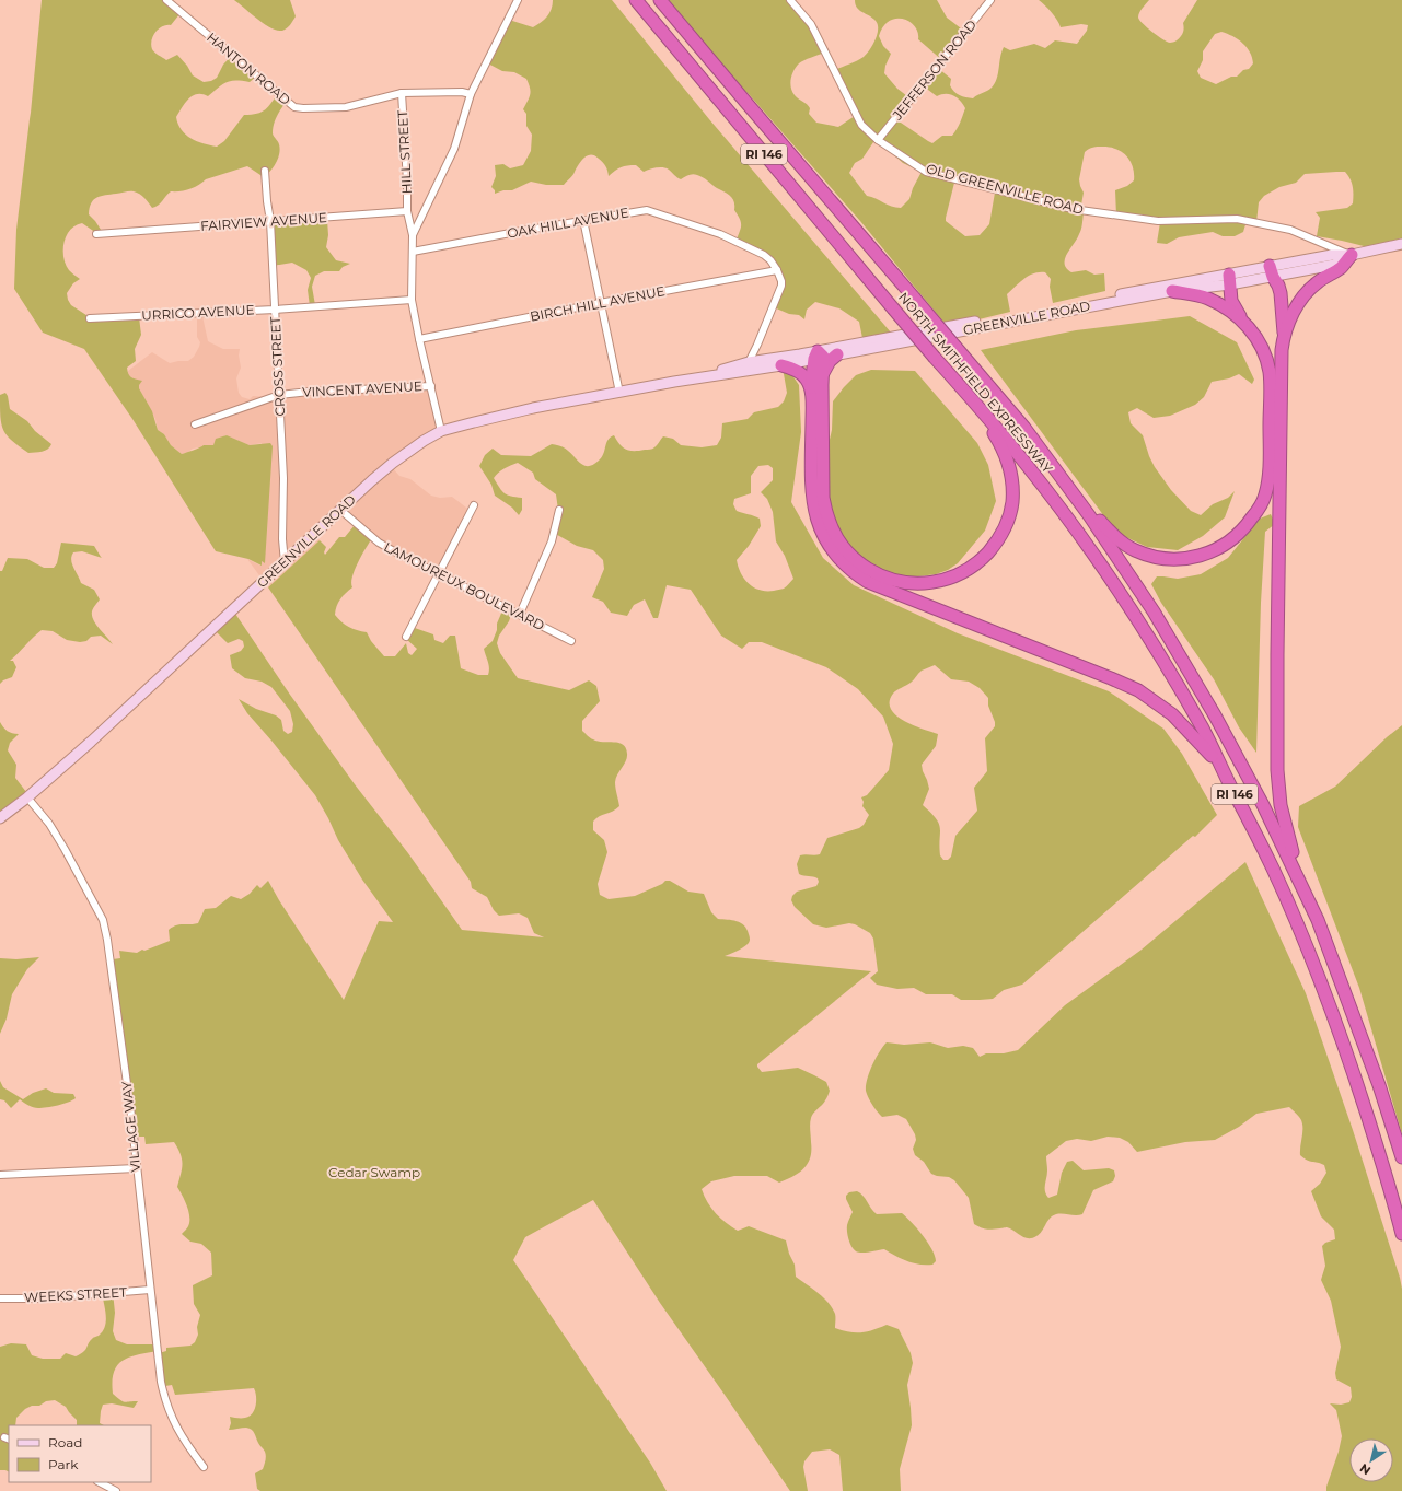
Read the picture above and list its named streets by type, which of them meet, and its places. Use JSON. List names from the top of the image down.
{
  "streets": {
    "highway": ["RI 146", "NORTH SMITHFIELD EXPRESSWAY"],
    "main road": ["GREENVILLE ROAD"],
    "street": [
      "HANTON ROAD",
      "JEFFERSON ROAD",
      "HILL STREET",
      "OLD GREENVILLE ROAD",
      "FAIRVIEW AVENUE",
      "OAK HILL AVENUE",
      "BIRCH HILL AVENUE",
      "URRICO AVENUE",
      "CROSS STREET",
      "VINCENT AVENUE",
      "LAMOUREUX BOULEVARD",
      "VILLAGE WAY",
      "WEEKS STREET"
    ]
  },
  "crossings": [
    ["HANTON ROAD", "HILL STREET"],
    ["JEFFERSON ROAD", "OLD GREENVILLE ROAD"],
    ["HILL STREET", "FAIRVIEW AVENUE"],
    ["OLD GREENVILLE ROAD", "GREENVILLE ROAD"],
    ["FAIRVIEW AVENUE", "CROSS STREET"],
    ["OAK HILL AVENUE", "BIRCH HILL AVENUE"],
    ["URRICO AVENUE", "CROSS STREET"],
    ["GREENVILLE ROAD", "CROSS STREET"],
    ["GREENVILLE ROAD", "LAMOUREUX BOULEVARD"],
    ["GREENVILLE ROAD", "VILLAGE WAY"],
    ["CROSS STREET", "VINCENT AVENUE"],
    ["VILLAGE WAY", "WEEKS STREET"]
  ],
  "parks": ["Cedar Swamp"],
  "legend": ["Road", "Park"],
  "north": "bottom left"
}
